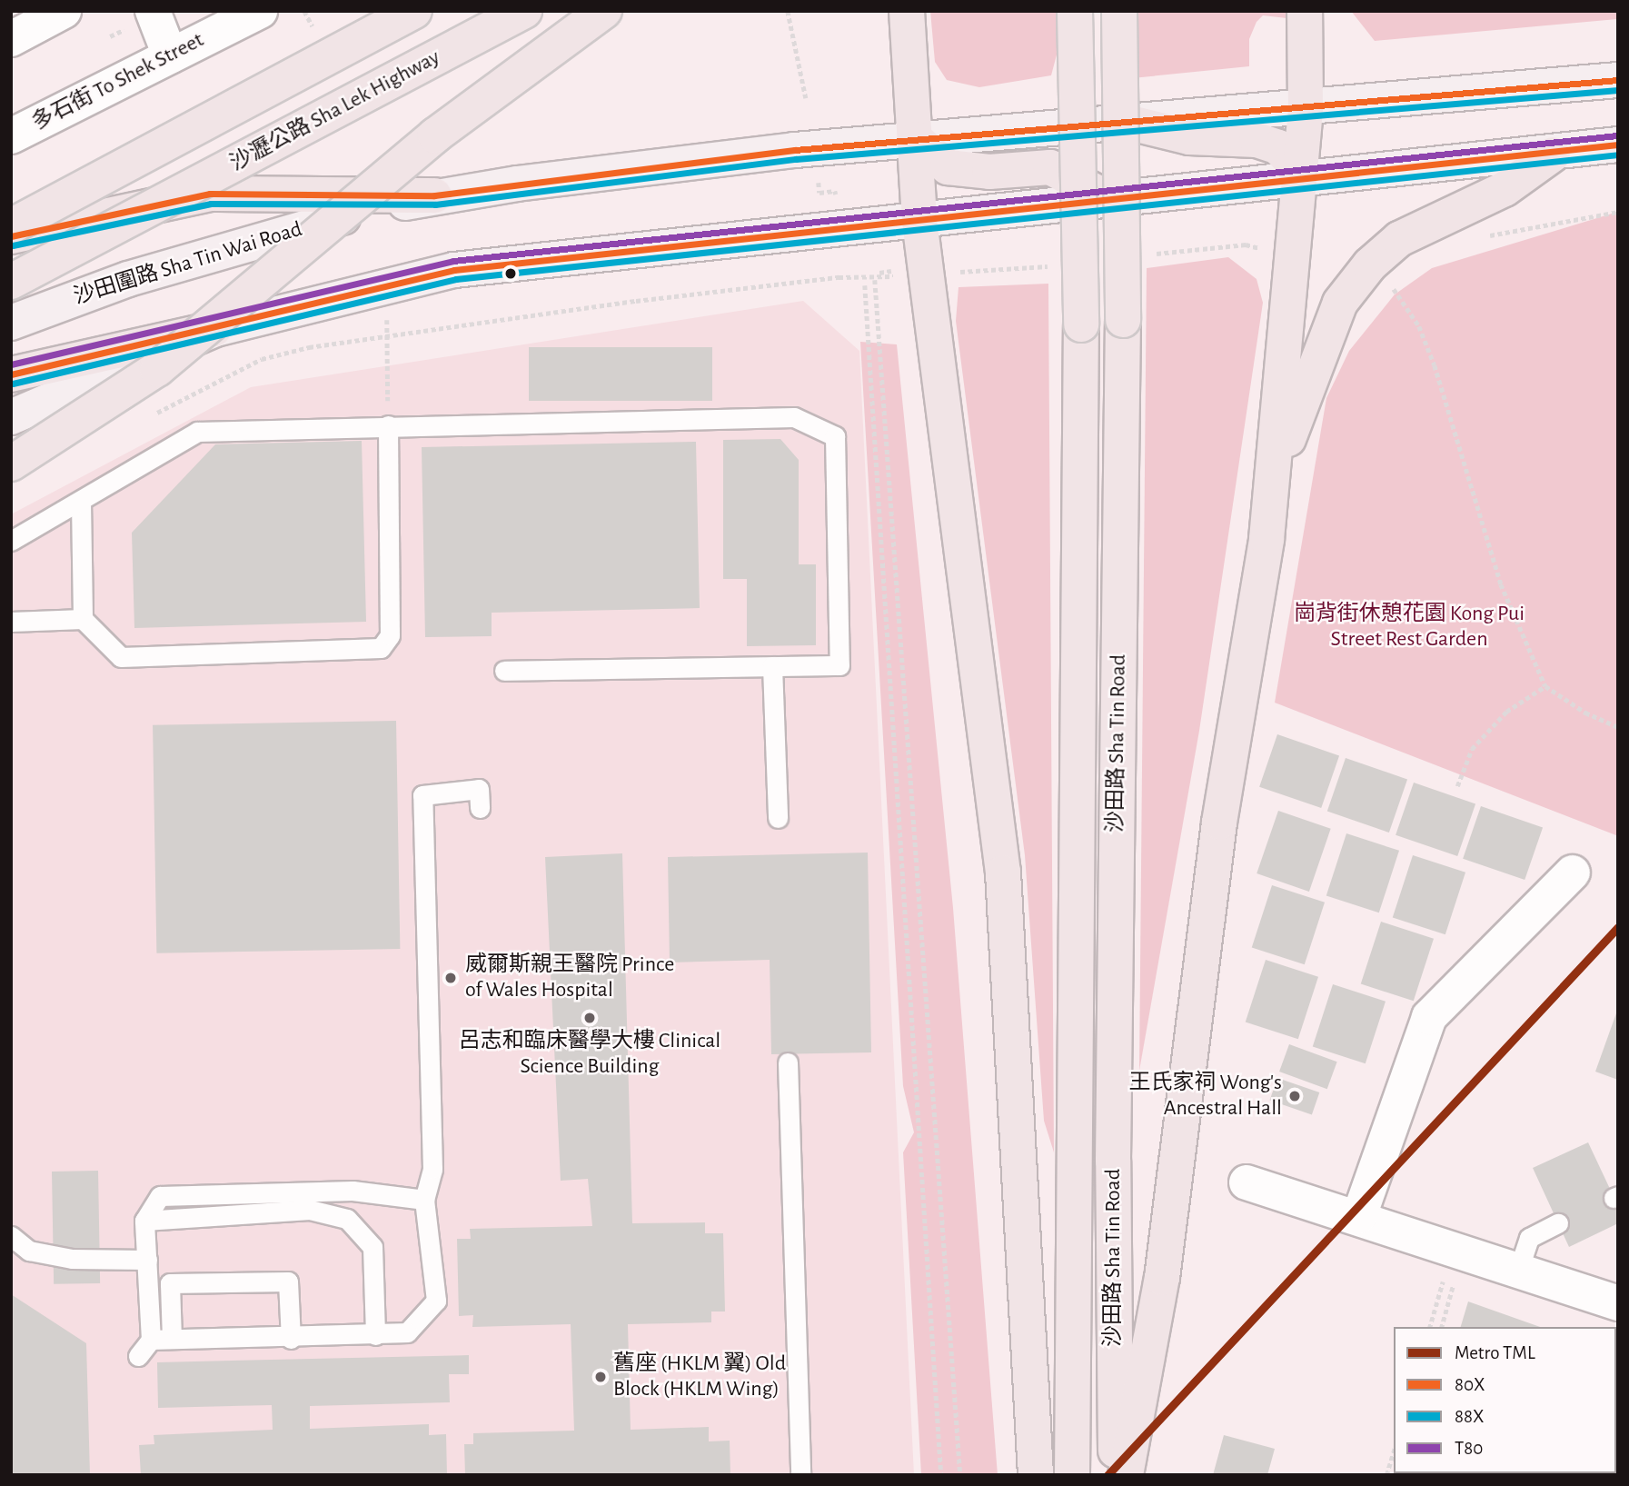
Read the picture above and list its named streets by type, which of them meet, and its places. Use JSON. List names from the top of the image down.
{
  "streets": {
    "highway": ["沙瀝公路 Sha Lek Highway", "沙田路 Sha Tin Road"],
    "main road": ["沙田圍路 Sha Tin Wai Road"],
    "street": ["多石街 To Shek Street"]
  },
  "parks": ["崗背街休憩花園 Kong Pui Street Rest Garden"],
  "places": [
    "威爾斯親王醫院 Prince of Wales Hospital",
    "呂志和臨床醫學大樓 Clinical Science Building",
    "王氏家祠 Wong's Ancestral Hall",
    "舊座 (HKLM 翼) Old Block (HKLM Wing)"
  ],
  "lines": [
    "transit line 80X",
    "transit line 88X",
    "transit line T80",
    "metro line TML"
  ],
  "legend": [
    "Metro TML",
    "80X",
    "88X",
    "T80"
  ]
}
